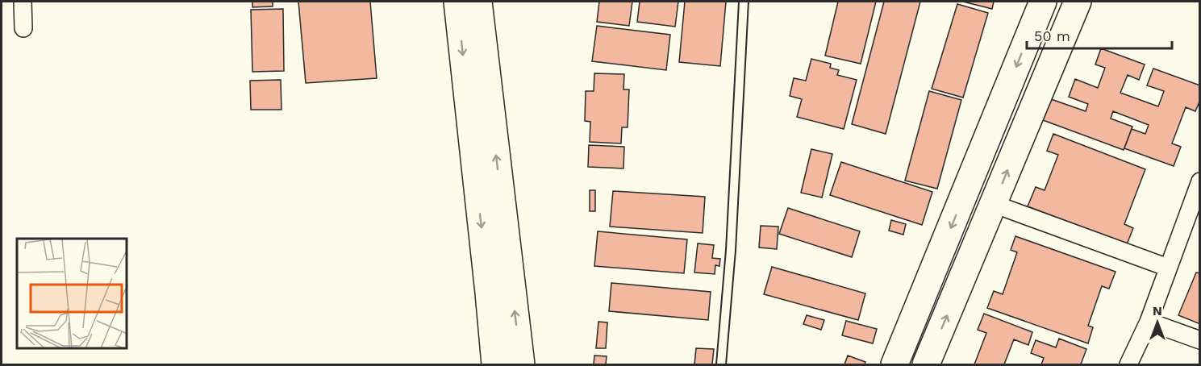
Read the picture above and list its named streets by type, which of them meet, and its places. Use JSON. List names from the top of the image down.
{
  "scale_bar": "50 m",
  "north": "top"
}
